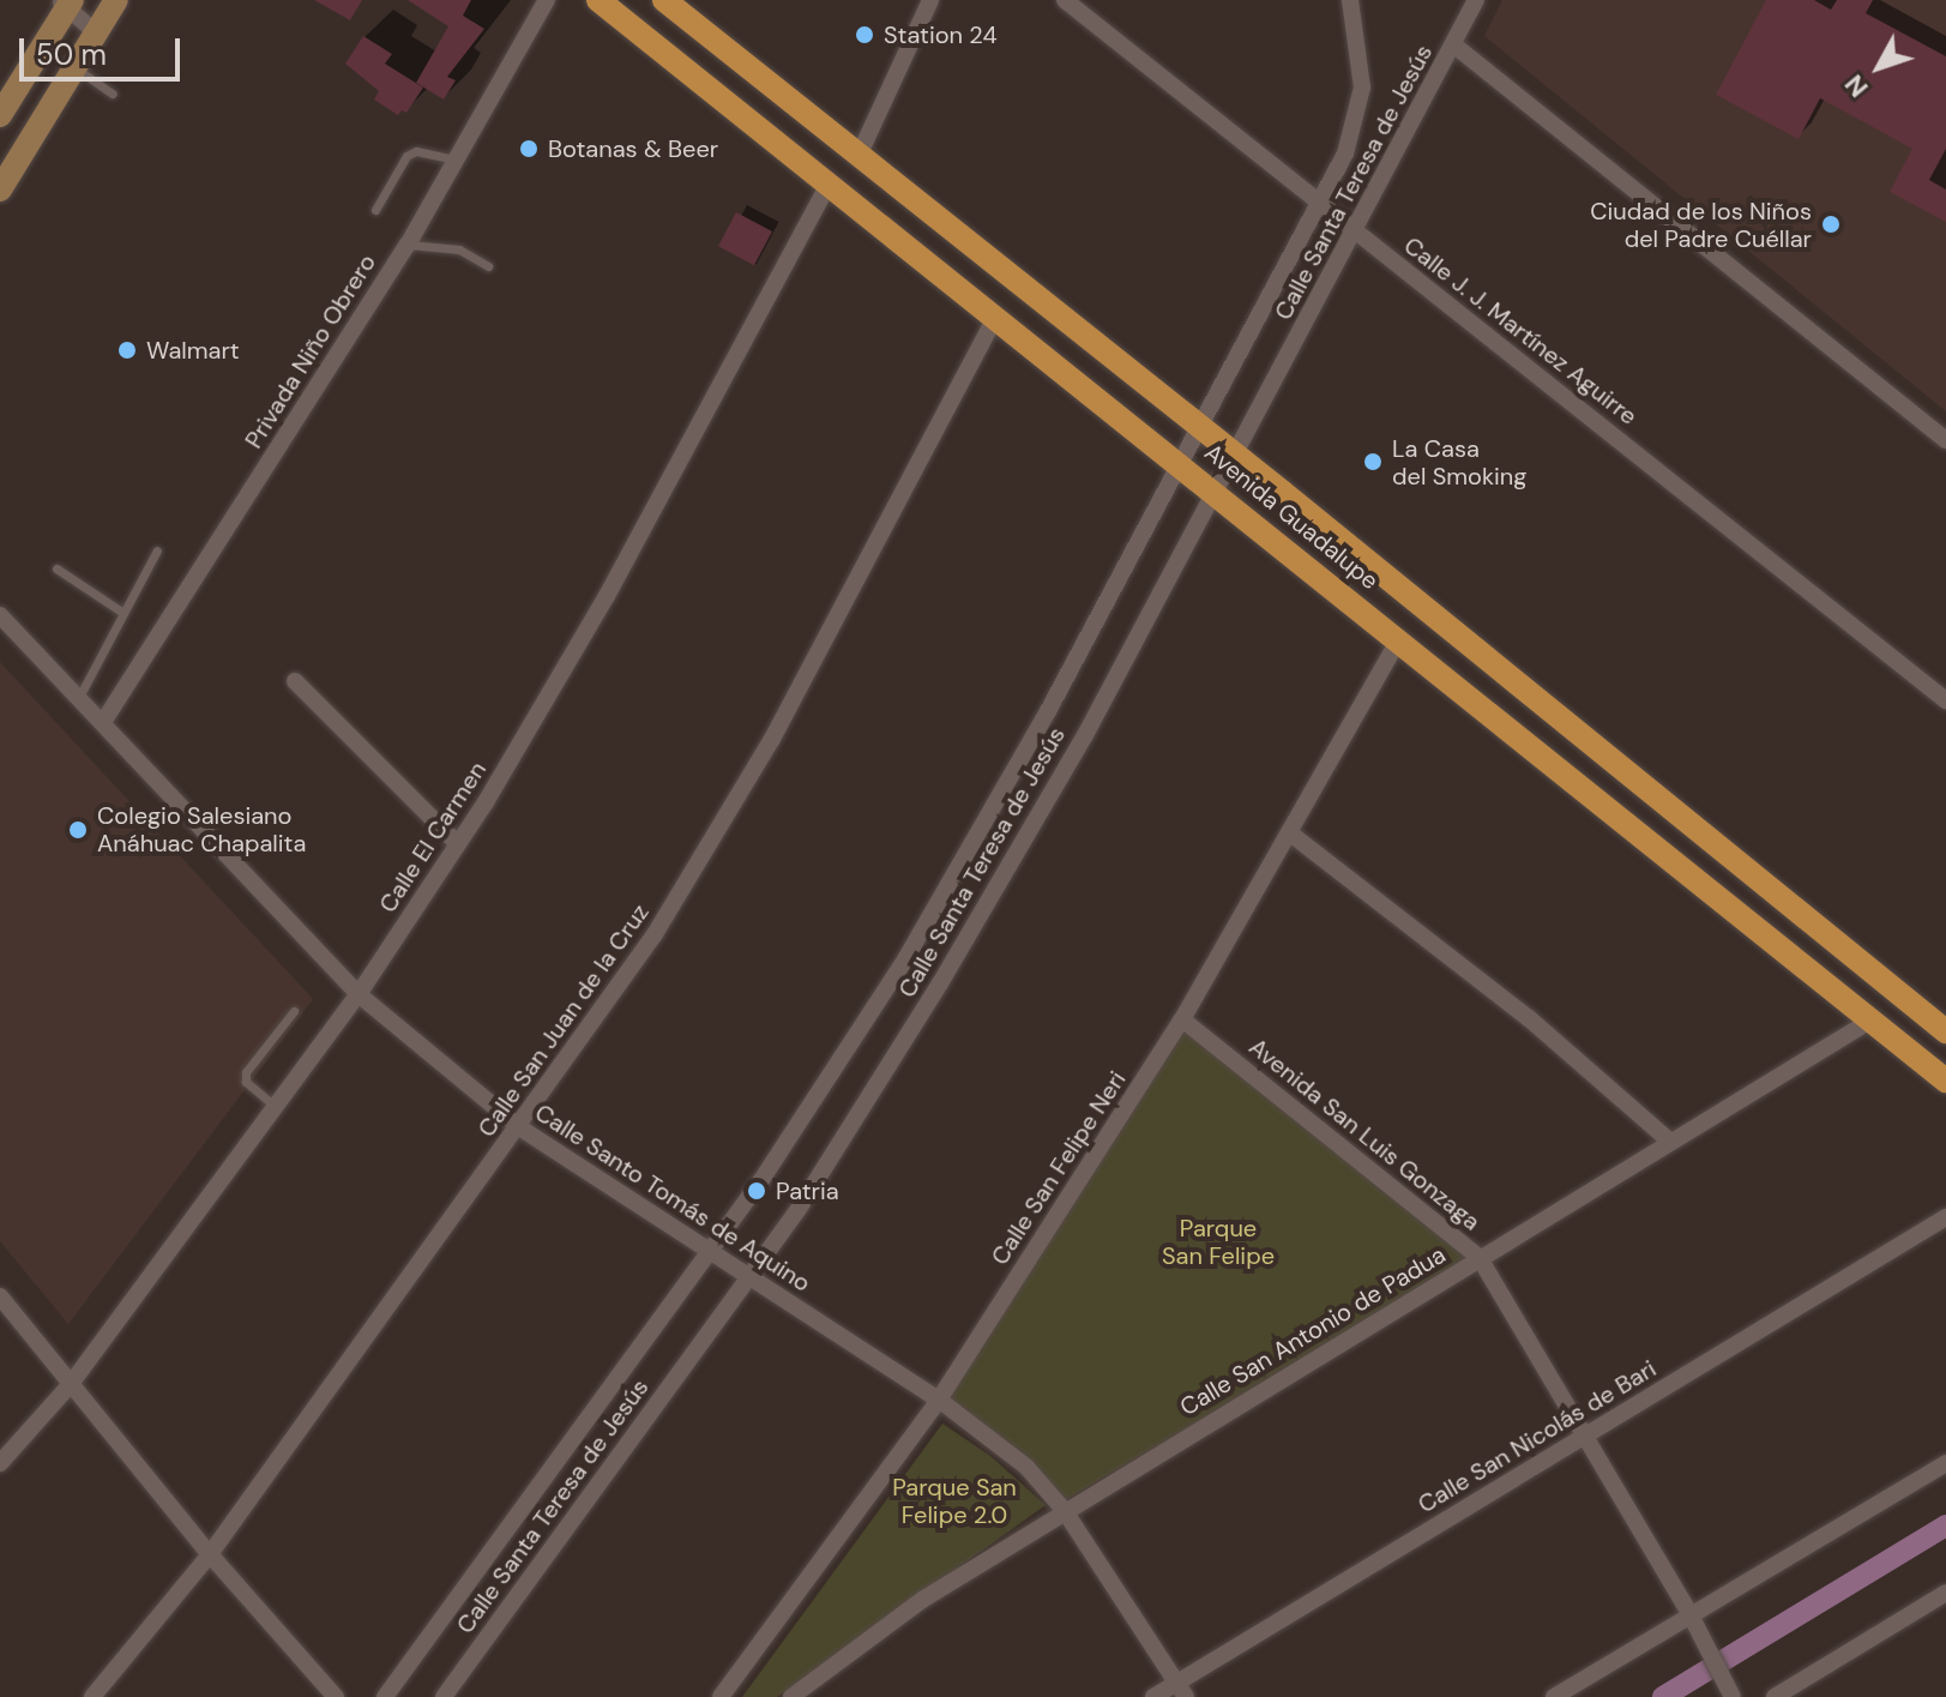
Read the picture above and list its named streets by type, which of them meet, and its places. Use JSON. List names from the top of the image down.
{
  "streets": {
    "main road": ["Avenida Guadalupe"],
    "street": [
      "Calle Santa Teresa de Jesús",
      "Calle J. J. Martínez Aguirre",
      "Privada Niño Obrero",
      "Calle El Carmen",
      "Calle San Juan de la Cruz",
      "Avenida San Luis Gonzaga",
      "Calle San Felipe Neri",
      "Calle Santo Tomás de Aquino",
      "Calle San Antonio de Padua",
      "Calle San Nicolás de Bari"
    ]
  },
  "crossings": [
    ["Calle Santa Teresa de Jesús", "Calle J. J. Martínez Aguirre"],
    ["Calle Santa Teresa de Jesús", "Avenida Guadalupe"],
    ["Calle Santa Teresa de Jesús", "Calle Santo Tomás de Aquino"],
    ["Privada Niño Obrero", "Calle Santo Tomás de Aquino"],
    ["Avenida Guadalupe", "Calle El Carmen"],
    ["Avenida Guadalupe", "Calle San Juan de la Cruz"],
    ["Avenida Guadalupe", "Calle San Felipe Neri"],
    ["Avenida Guadalupe", "Calle San Antonio de Padua"],
    ["Calle El Carmen", "Calle Santo Tomás de Aquino"],
    ["Calle San Juan de la Cruz", "Calle Santo Tomás de Aquino"],
    ["Avenida San Luis Gonzaga", "Calle San Felipe Neri"],
    ["Avenida San Luis Gonzaga", "Calle San Antonio de Padua"],
    ["Avenida San Luis Gonzaga", "Calle San Nicolás de Bari"],
    ["Calle San Felipe Neri", "Calle Santo Tomás de Aquino"],
    ["Calle Santo Tomás de Aquino", "Calle San Antonio de Padua"],
    ["Calle Santo Tomás de Aquino", "Calle San Nicolás de Bari"]
  ],
  "parks": ["Parque San Felipe", "Parque San Felipe 2.0"],
  "places": [
    "Station 24",
    "Botanas & Beer",
    "Ciudad de los Niños del Padre Cuéllar",
    "Walmart",
    "La Casa del Smoking",
    "Colegio Salesiano Anáhuac Chapalita",
    "Patria"
  ],
  "scale_bar": "50 m",
  "north": "bottom left"
}
